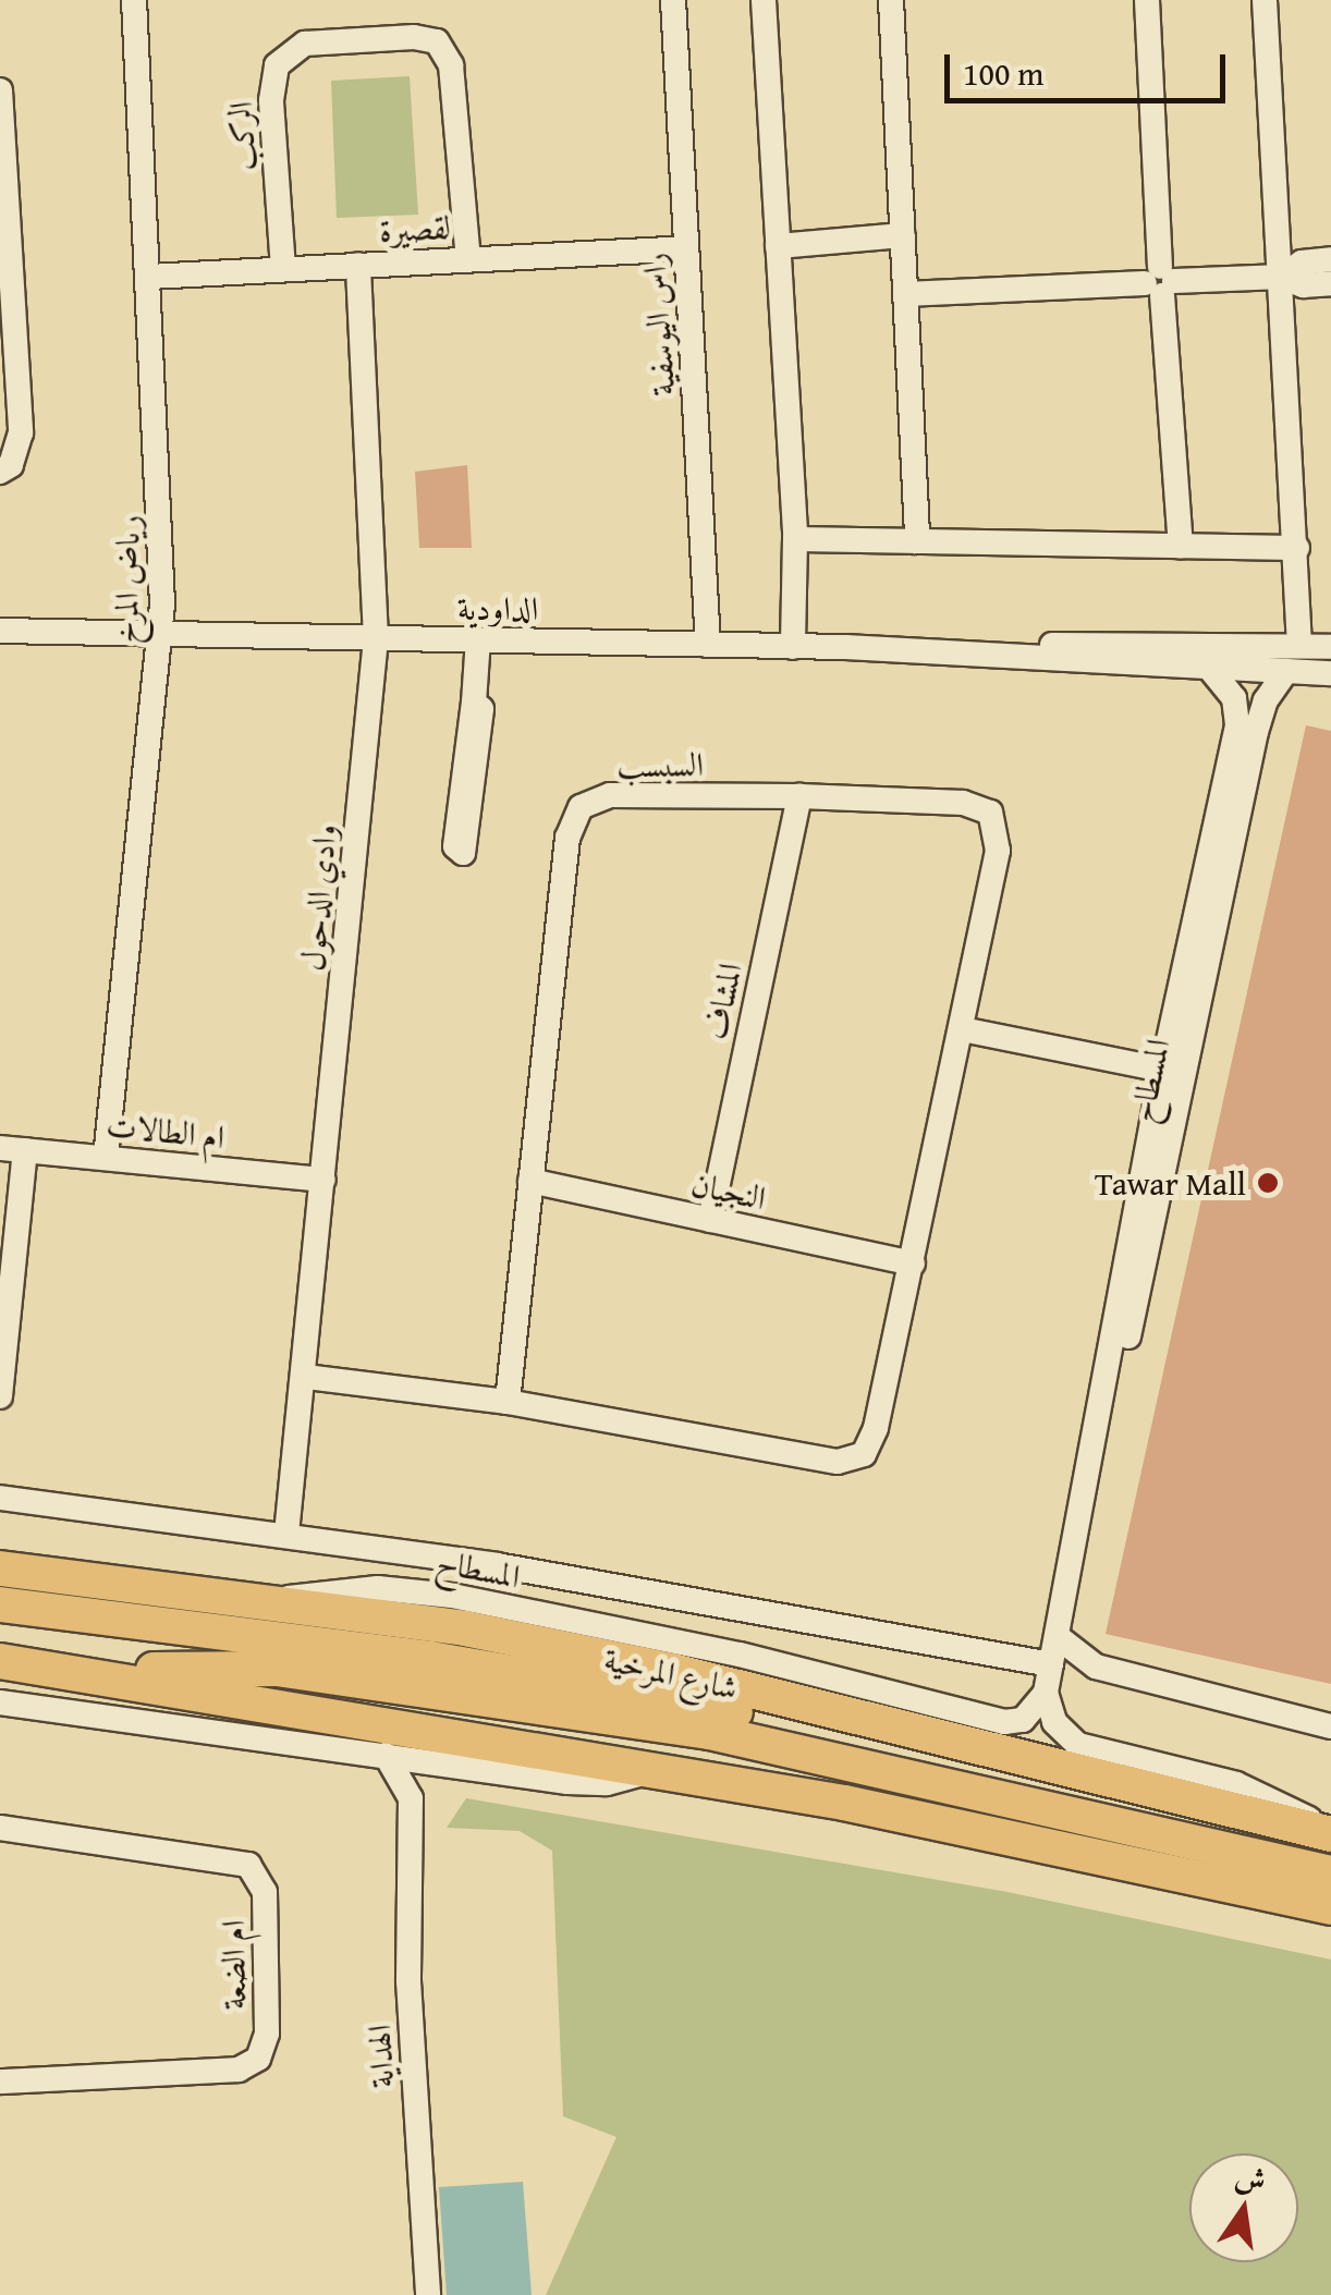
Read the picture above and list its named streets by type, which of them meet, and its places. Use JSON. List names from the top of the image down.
{
  "streets": {
    "highway": ["شارع المرخية"],
    "street": [
      "الركب",
      "لقصيرة",
      "راس اليوسفية",
      "رياض المرخ",
      "الداودية",
      "السبسب",
      "وادي الدحول",
      "المشاف",
      "المسطاح",
      "ام الطالات",
      "النجيان",
      "ام الضعة",
      "الهداية"
    ]
  },
  "crossings": [
    ["الركب", "لقصيرة"],
    ["لقصيرة", "راس اليوسفية"],
    ["لقصيرة", "رياض المرخ"],
    ["لقصيرة", "وادي الدحول"],
    ["راس اليوسفية", "الداودية"],
    ["رياض المرخ", "الداودية"],
    ["رياض المرخ", "ام الطالات"],
    ["الداودية", "وادي الدحول"],
    ["الداودية", "المسطاح"],
    ["السبسب", "وادي الدحول"],
    ["السبسب", "المشاف"],
    ["السبسب", "النجيان"],
    ["وادي الدحول", "ام الطالات"],
    ["المشاف", "النجيان"],
    ["المسطاح", "شارع المرخية"]
  ],
  "places": ["Tawar Mall"],
  "scale_bar": "100 m",
  "north": "top"
}
